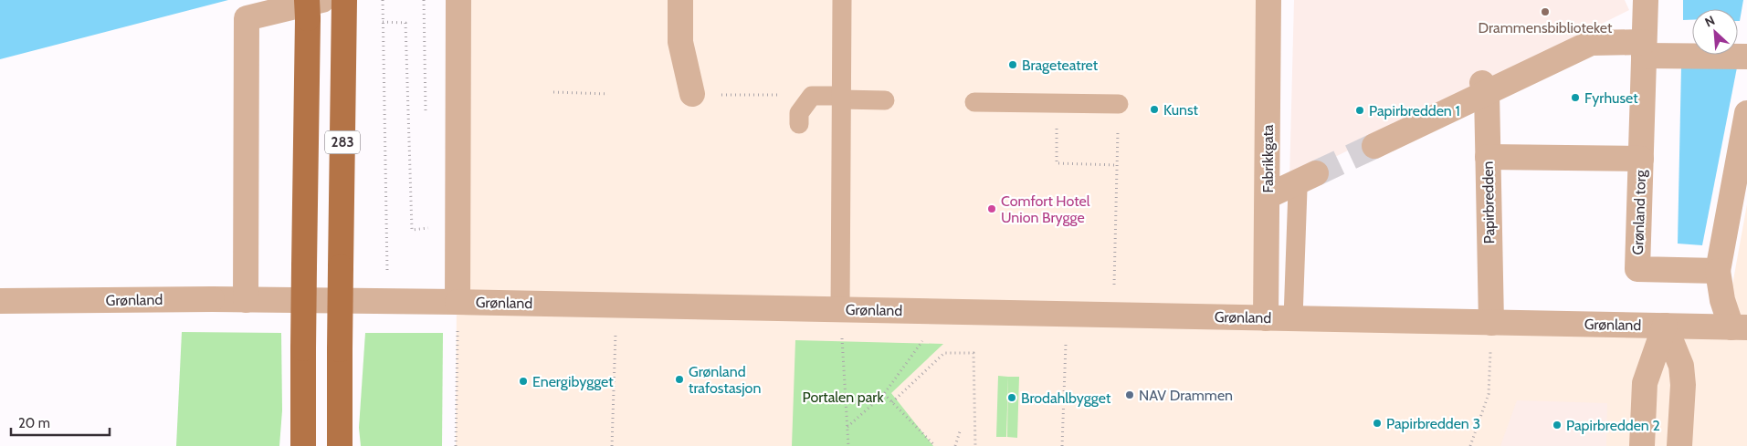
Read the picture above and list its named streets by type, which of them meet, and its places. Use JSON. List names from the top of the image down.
{
  "streets": {
    "main road": ["283"],
    "street": [
      "Fabrikkgata",
      "Papirbredden",
      "Grønland torg",
      "Grønland"
    ]
  },
  "crossings": [
    ["Fabrikkgata", "Grønland"],
    ["Papirbredden", "Grønland torg"],
    ["Papirbredden", "Grønland"]
  ],
  "parks": ["Portalen park"],
  "places": [
    "Drammensbiblioteket",
    "Brageteatret",
    "Fyrhuset",
    "Kunst",
    "Papirbredden 1",
    "Comfort Hotel Union Brygge",
    "Grønland trafostasjon",
    "Energibygget",
    "NAV Drammen",
    "Brodahlbygget",
    "Papirbredden 3",
    "Papirbredden 2"
  ],
  "scale_bar": "20 m",
  "north": "top left"
}
